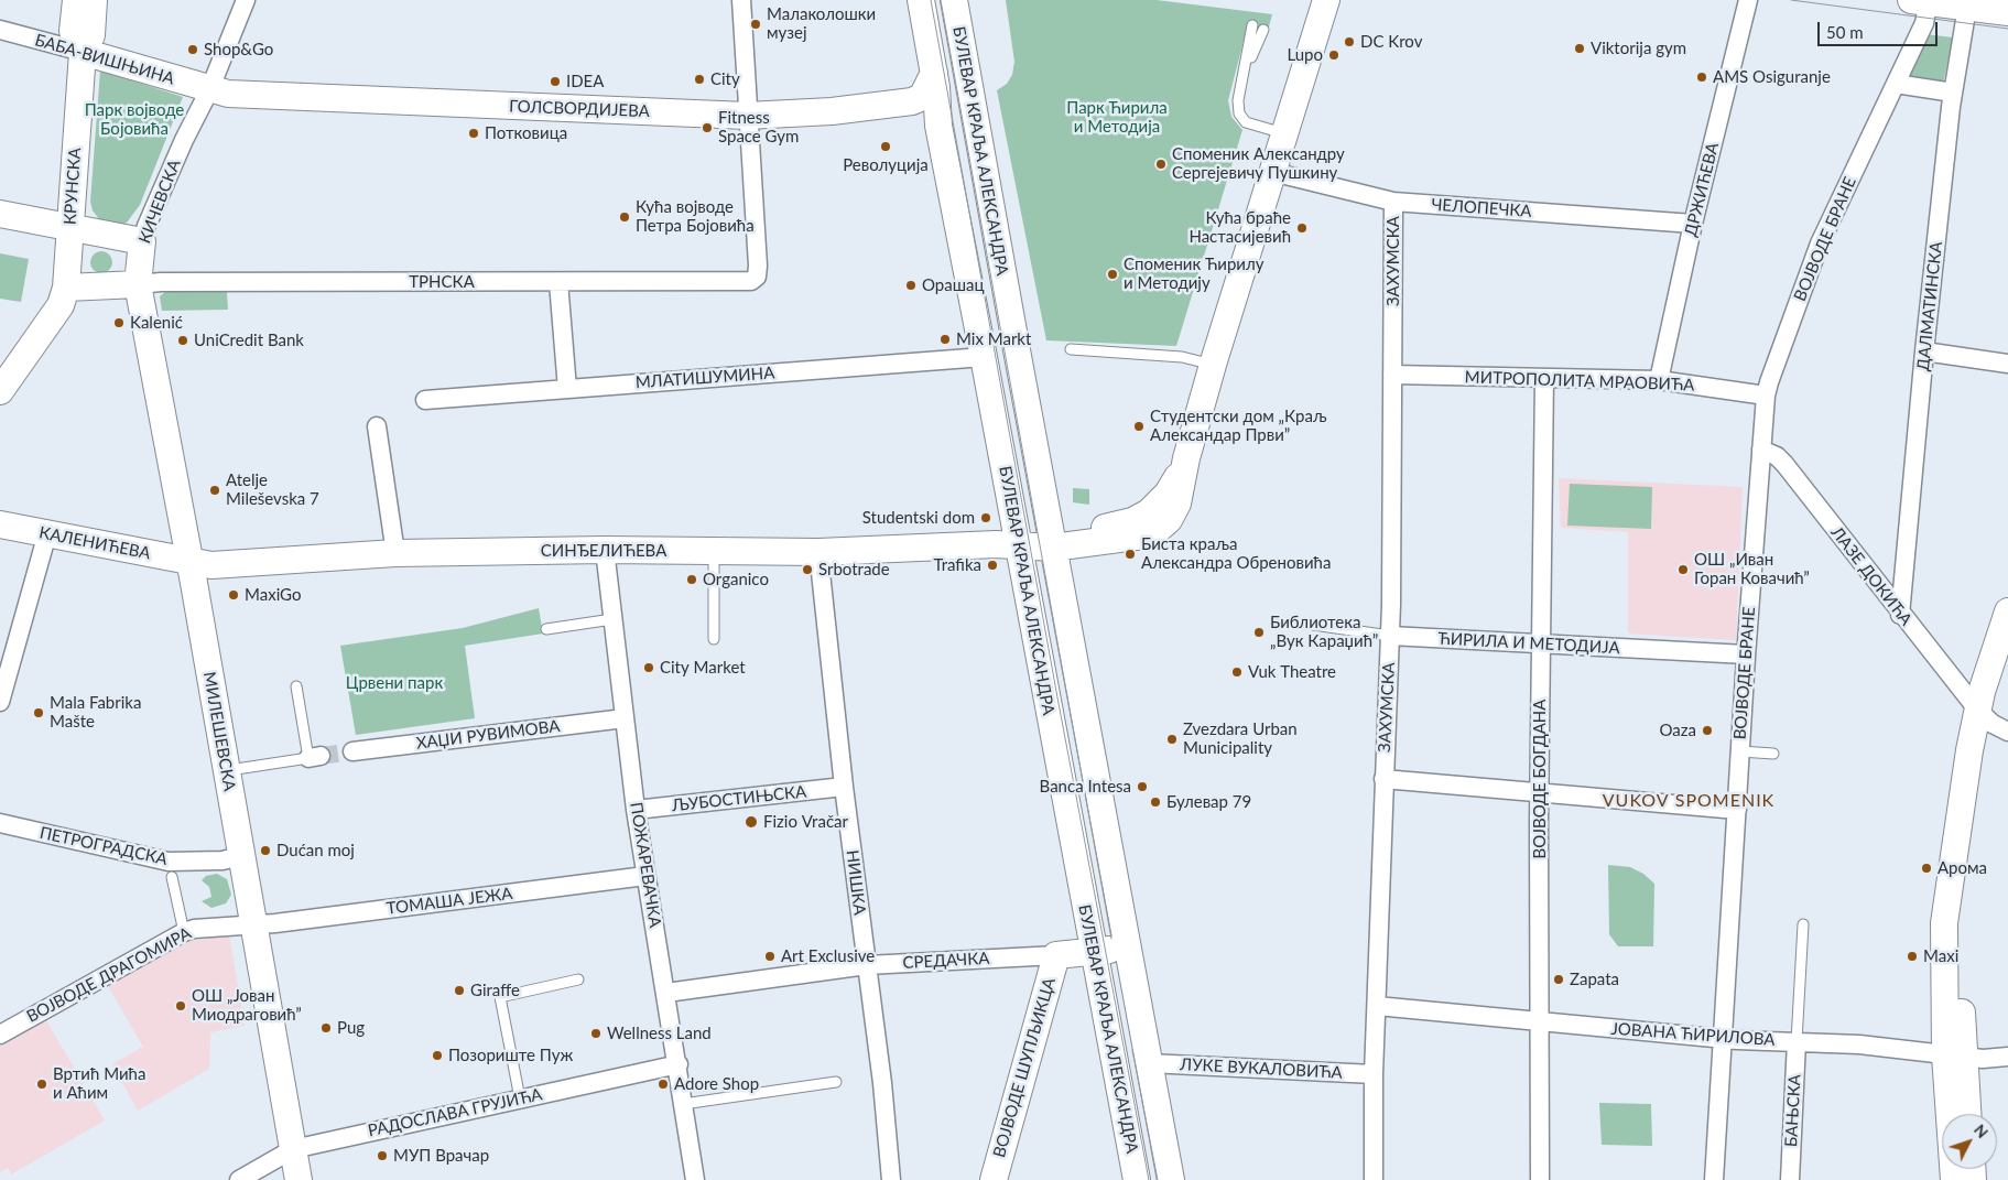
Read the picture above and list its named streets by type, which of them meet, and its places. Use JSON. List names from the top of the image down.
{
  "streets": {
    "main road": [
      "БАБА-ВИШЊИНА",
      "ГОЛСВОРДИЈЕВА",
      "БУЛЕВАР КРАЉА АЛЕКСАНДРА",
      "КРУНСКА",
      "КИЧЕВСКА",
      "КАЛЕНИЋЕВА",
      "СИНЂЕЛИЋЕВА",
      "МИЛЕШЕВСКА",
      "СРЕДАЧКА",
      "ВОЈВОДЕ ШУПЉИКЦА"
    ],
    "street": [
      "ДРЖИЋЕВА",
      "ЧЕЛОПЕЧКА",
      "ВОЈВОДЕ БРАНЕ",
      "ЗАХУМСКА",
      "ТРНСКА",
      "ДАЛМАТИНСКА",
      "МЛАТИШУМИНА",
      "МИТРОПОЛИТА МРАОВИЋА",
      "ЛАЗЕ ДОКИЋА",
      "ЋИРИЛА И МЕТОДИЈА",
      "ХАЏИ РУВИМОВА",
      "ВОЈВОДЕ БОГДАНА",
      "ЉУБОСТИЊСКА",
      "ПЕТРОГРАДСКА",
      "ПОЖАРЕВАЧКА",
      "НИШКА",
      "ТОМАША ЈЕЖА",
      "ВОЈВОДЕ ДРАГОМИРА",
      "ЈОВАНА ЋИРИЛОВА",
      "ЛУКЕ ВУКАЛОВИЋА",
      "БАЊСКА",
      "РАДОСЛАВА ГРУЈИЋА"
    ]
  },
  "crossings": [
    ["БАБА-ВИШЊИНА", "ГОЛСВОРДИЈЕВА"],
    ["БАБА-ВИШЊИНА", "КРУНСКА"],
    ["БАБА-ВИШЊИНА", "КИЧЕВСКА"],
    ["ГОЛСВОРДИЈЕВА", "БУЛЕВАР КРАЉА АЛЕКСАНДРА"],
    ["ГОЛСВОРДИЈЕВА", "КИЧЕВСКА"],
    ["ГОЛСВОРДИЈЕВА", "ТРНСКА"],
    ["БУЛЕВАР КРАЉА АЛЕКСАНДРА", "МЛАТИШУМИНА"],
    ["БУЛЕВАР КРАЉА АЛЕКСАНДРА", "СИНЂЕЛИЋЕВА"],
    ["БУЛЕВАР КРАЉА АЛЕКСАНДРА", "СРЕДАЧКА"],
    ["БУЛЕВАР КРАЉА АЛЕКСАНДРА", "ЛУКЕ ВУКАЛОВИЋА"],
    ["ДРЖИЋЕВА", "ЧЕЛОПЕЧКА"],
    ["ДРЖИЋЕВА", "МИТРОПОЛИТА МРАОВИЋА"],
    ["КИЧЕВСКА", "ТРНСКА"],
    ["КИЧЕВСКА", "МИЛЕШЕВСКА"],
    ["ЧЕЛОПЕЧКА", "ЗАХУМСКА"],
    ["ЧЕЛОПЕЧКА", "СИНЂЕЛИЋЕВА"],
    ["ВОЈВОДЕ БРАНЕ", "МИТРОПОЛИТА МРАОВИЋА"],
    ["ВОЈВОДЕ БРАНЕ", "ЛАЗЕ ДОКИЋА"],
    ["ВОЈВОДЕ БРАНЕ", "ЋИРИЛА И МЕТОДИЈА"],
    ["ВОЈВОДЕ БРАНЕ", "ЈОВАНА ЋИРИЛОВА"],
    ["ЗАХУМСКА", "МИТРОПОЛИТА МРАОВИЋА"],
    ["ЗАХУМСКА", "ЋИРИЛА И МЕТОДИЈА"],
    ["ЗАХУМСКА", "ЈОВАНА ЋИРИЛОВА"],
    ["ЗАХУМСКА", "ЛУКЕ ВУКАЛОВИЋА"],
    ["ТРНСКА", "МИЛЕШЕВСКА"],
    ["ДАЛМАТИНСКА", "ЛАЗЕ ДОКИЋА"],
    ["МИТРОПОЛИТА МРАОВИЋА", "ВОЈВОДЕ БОГДАНА"],
    ["КАЛЕНИЋЕВА", "СИНЂЕЛИЋЕВА"],
    ["КАЛЕНИЋЕВА", "МИЛЕШЕВСКА"],
    ["СИНЂЕЛИЋЕВА", "МИЛЕШЕВСКА"],
    ["СИНЂЕЛИЋЕВА", "ПОЖАРЕВАЧКА"],
    ["СИНЂЕЛИЋЕВА", "НИШКА"],
    ["ЋИРИЛА И МЕТОДИЈА", "ВОЈВОДЕ БОГДАНА"],
    ["МИЛЕШЕВСКА", "ПЕТРОГРАДСКА"],
    ["МИЛЕШЕВСКА", "ТОМАША ЈЕЖА"],
    ["МИЛЕШЕВСКА", "ВОЈВОДЕ ДРАГОМИРА"],
    ["МИЛЕШЕВСКА", "РАДОСЛАВА ГРУЈИЋА"],
    ["ХАЏИ РУВИМОВА", "ПОЖАРЕВАЧКА"],
    ["ВОЈВОДЕ БОГДАНА", "ЈОВАНА ЋИРИЛОВА"],
    ["ЉУБОСТИЊСКА", "ПОЖАРЕВАЧКА"],
    ["ЉУБОСТИЊСКА", "НИШКА"],
    ["ПОЖАРЕВАЧКА", "ТОМАША ЈЕЖА"],
    ["ПОЖАРЕВАЧКА", "СРЕДАЧКА"],
    ["ПОЖАРЕВАЧКА", "РАДОСЛАВА ГРУЈИЋА"],
    ["НИШКА", "СРЕДАЧКА"],
    ["ТОМАША ЈЕЖА", "ВОЈВОДЕ ДРАГОМИРА"],
    ["СРЕДАЧКА", "ВОЈВОДЕ ШУПЉИКЦА"],
    ["ЈОВАНА ЋИРИЛОВА", "БАЊСКА"]
  ],
  "districts": ["VUKOV SPOMENIK"],
  "parks": ["Парк Ћирила и Методија", "Парк војводе Бојовића", "Црвени парк"],
  "places": [
    "Малаколошки музеј",
    "DC Krov",
    "Viktorija gym",
    "Shop&Go",
    "Lupo",
    "AMS Osiguranje",
    "City",
    "IDEA",
    "Fitness Space Gym",
    "Потковица",
    "Револуција",
    "Споменик Александру Сергејевичу Пушкину",
    "Кућа војводе Петра Бојовића",
    "Кућа браће Настасијевић",
    "Споменик Ћирилу и Методију",
    "Орашац",
    "Kalenić",
    "Mix Markt",
    "UniCredit Bank",
    "Студентски дом „Краљ Александар Први”",
    "Atelje Mileševska 7",
    "Studentski dom",
    "Биста краља Александра Обреновића",
    "Trafika",
    "Srbotrade",
    "ОШ „Иван Горан Ковачић”",
    "Organico",
    "MaxiGo",
    "Библиотека „Вук Караџић”",
    "City Market",
    "Vuk Theatre",
    "Mala Fabrika Mašte",
    "Oaza",
    "Zvezdara Urban Municipality",
    "Banca Intesa",
    "Булевар 79",
    "Fizio Vračar",
    "Dućan moj",
    "Арома",
    "Art Exclusive",
    "Maxi",
    "Zapata",
    "Giraffe",
    "ОШ „Јован Миодраговић”",
    "Pug",
    "Wellness Land",
    "Позориште Пуж",
    "Вртић Мића и Аћим",
    "Adore Shop",
    "МУП Врачар"
  ],
  "scale_bar": "50 m",
  "north": "top right"
}
